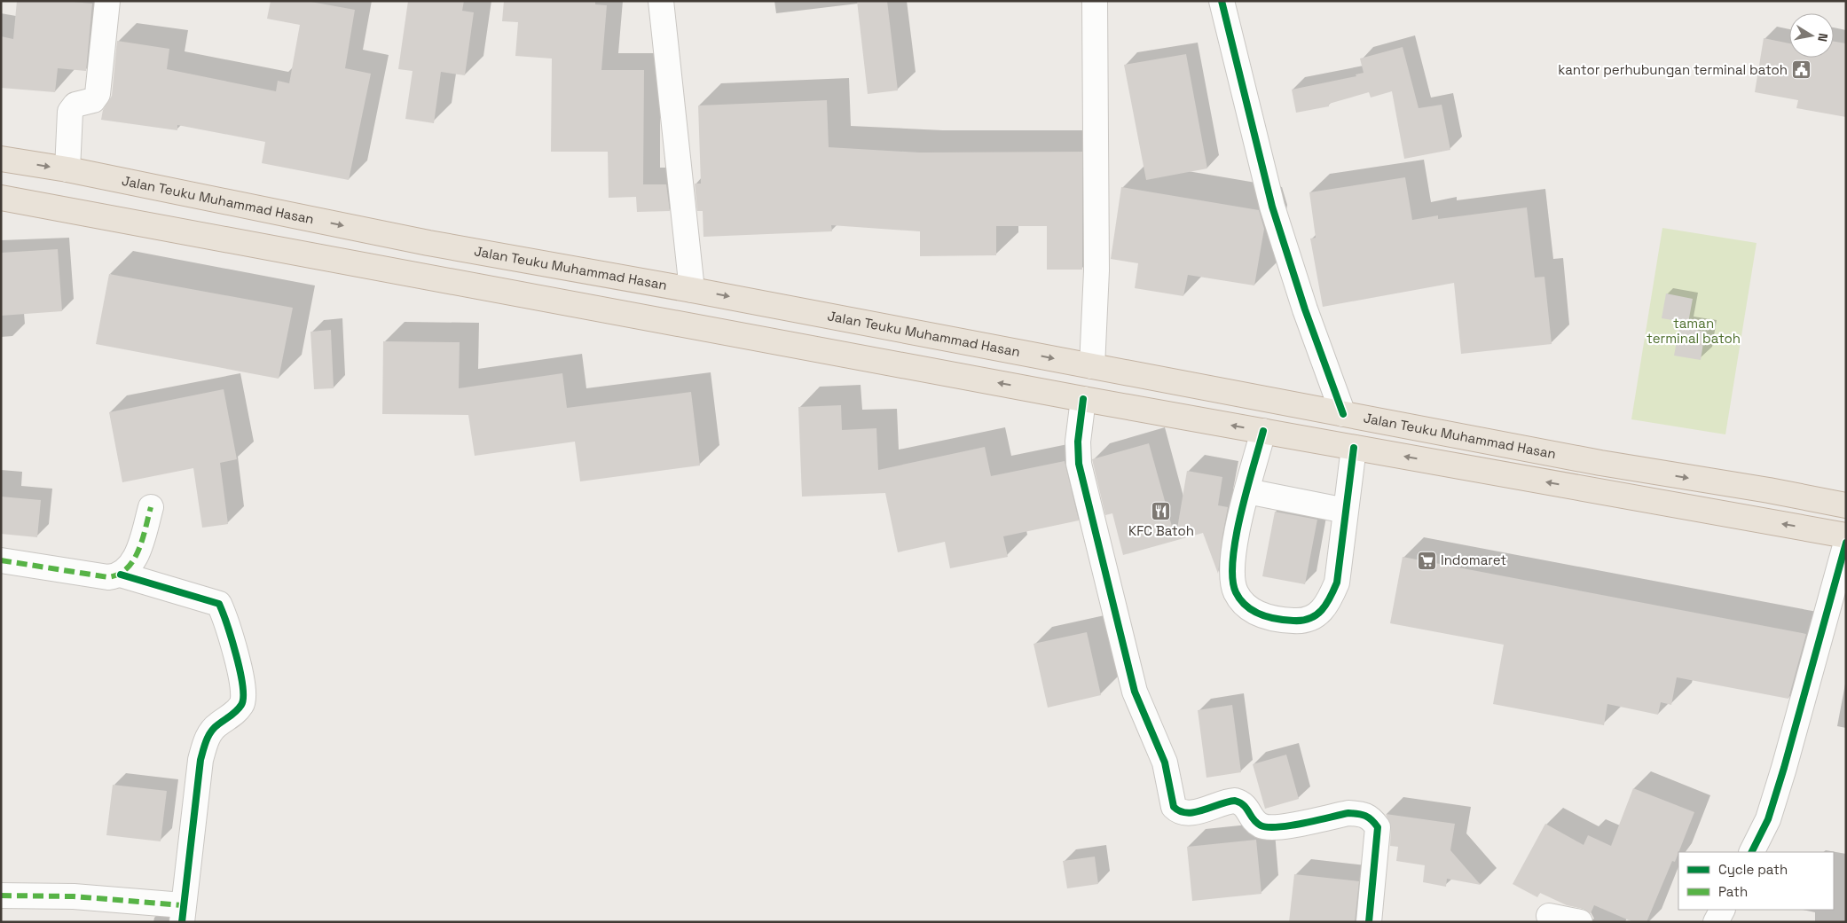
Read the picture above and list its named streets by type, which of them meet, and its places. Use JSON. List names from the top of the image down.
{
  "streets": {
    "highway": ["Jalan Teuku Muhammad Hasan"]
  },
  "parks": ["taman terminal batoh"],
  "places": {
    "public building": ["kantor perhubungan terminal batoh"],
    "restaurant": ["KFC Batoh"],
    "supermarket": ["Indomaret"]
  },
  "legend": ["Cycle path", "Path"],
  "north": "right"
}
